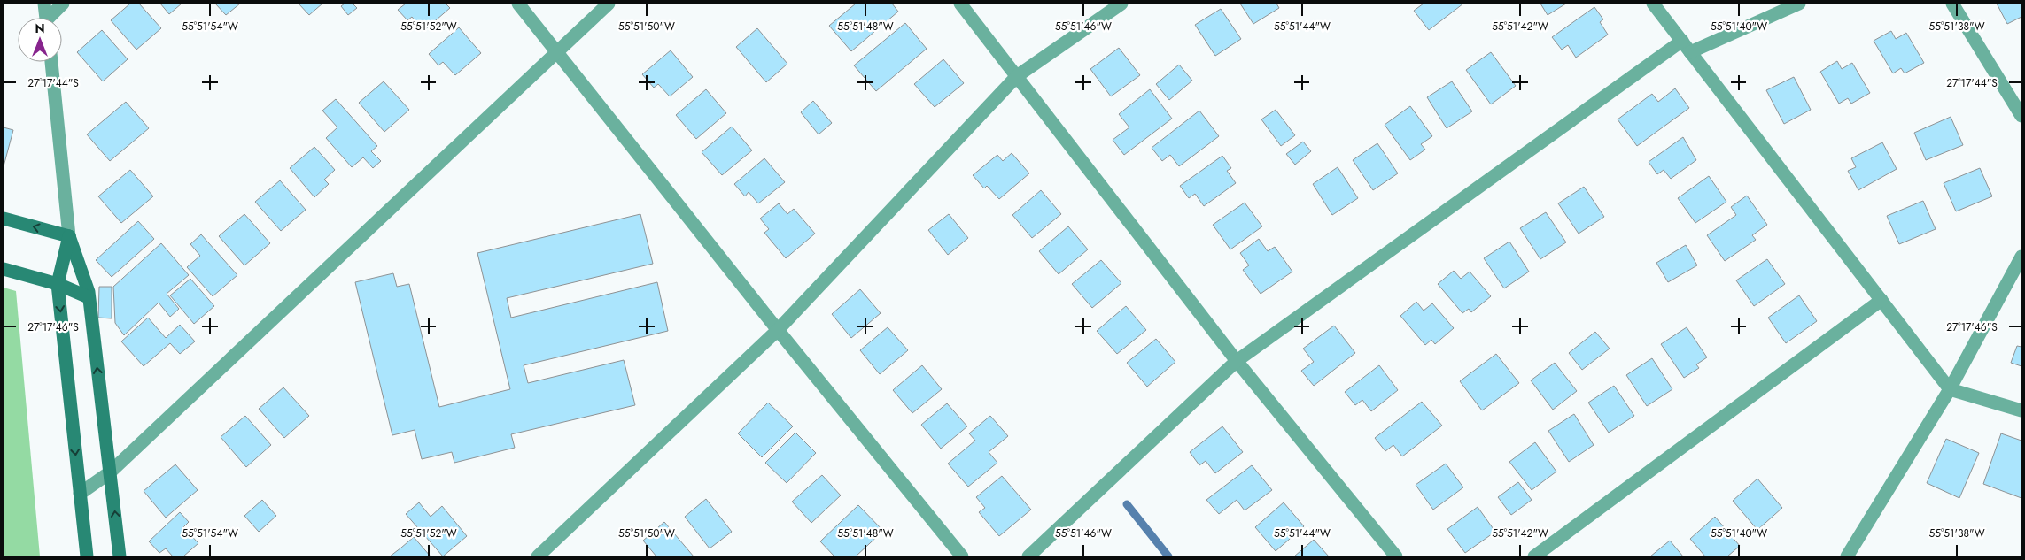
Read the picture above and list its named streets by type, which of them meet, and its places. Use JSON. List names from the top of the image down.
{
  "north": "top",
  "coordinates": [
    "55°51'54\"W",
    "55°51'52\"W",
    "55°51'50\"W",
    "55°51'48\"W",
    "55°51'46\"W",
    "55°51'44\"W",
    "55°51'42\"W",
    "55°51'40\"W",
    "55°51'38\"W",
    "27°17'44\"S",
    "27°17'46\"S"
  ]
}
